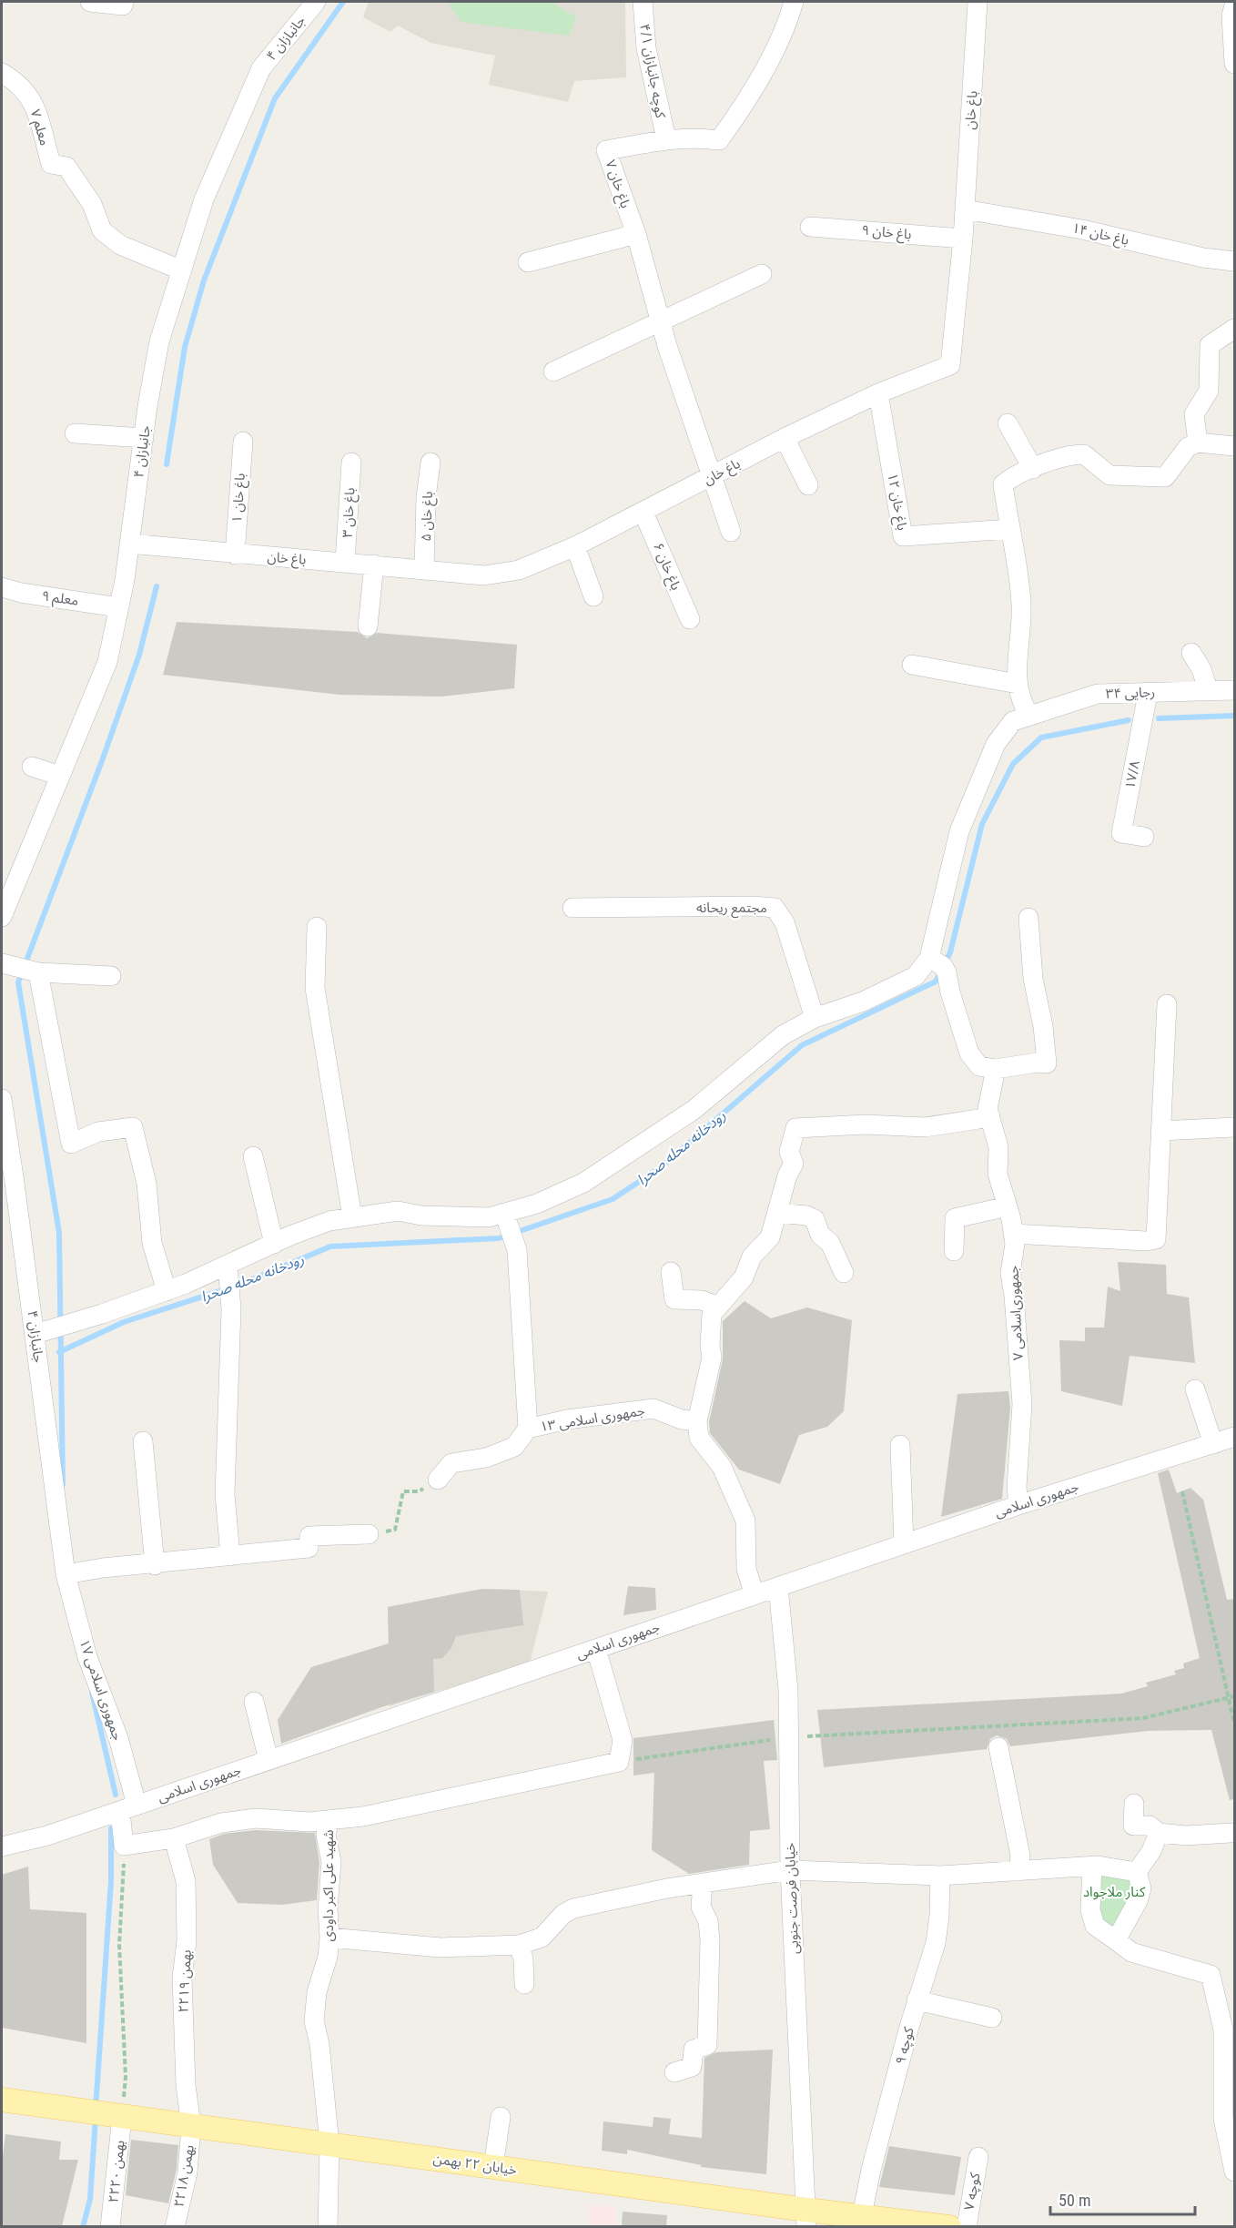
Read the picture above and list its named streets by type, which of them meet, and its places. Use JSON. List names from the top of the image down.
{
  "streets": {
    "main road": ["خیابان ۲۲ بهمن"],
    "street": [
      "جانبازان ۴",
      "کوچه جانبازان ۴/۱",
      "باغ خان",
      "معلم ۷",
      "باغ خان ۷",
      "باغ خان ۹",
      "باغ خان ۱۴",
      "باغ خان ۱",
      "باغ خان ۱۲",
      "باغ خان ۳",
      "باغ خان ۵",
      "باغ خان ۶",
      "معلم ۹",
      "رجایی ۳۴",
      "۱۷/۸",
      "مجتمع ریحانه",
      "جمهوری‌اسلامی ۷",
      "جمهوری اسلامی ۱۳",
      "جمهوری اسلامی",
      "جمهوری اسلامی ۱۷",
      "شهید علی اکبر داودی",
      "خیابان فرصت جنوبی",
      "۲۲بهمن ۱۹",
      "کوچه ۹",
      "۲۲بهمن ۲۰",
      "۲۲بهمن ۱۸",
      "کوچه ۷"
    ]
  },
  "crossings": [
    ["جانبازان ۴", "باغ خان"],
    ["جانبازان ۴", "معلم ۷"],
    ["جانبازان ۴", "معلم ۹"],
    ["جانبازان ۴", "جمهوری اسلامی ۱۷"],
    ["کوچه جانبازان ۴/۱", "باغ خان ۷"],
    ["باغ خان", "باغ خان ۷"],
    ["باغ خان", "باغ خان ۹"],
    ["باغ خان", "باغ خان ۱۴"],
    ["باغ خان", "باغ خان ۱"],
    ["باغ خان", "باغ خان ۱۲"],
    ["باغ خان", "باغ خان ۳"],
    ["باغ خان", "باغ خان ۵"],
    ["باغ خان", "باغ خان ۶"],
    ["رجایی ۳۴", "۱۷/۸"],
    ["جمهوری‌اسلامی ۷", "جمهوری اسلامی"],
    ["جمهوری اسلامی", "جمهوری اسلامی ۱۷"],
    ["جمهوری اسلامی", "خیابان فرصت جنوبی"],
    ["شهید علی اکبر داودی", "خیابان ۲۲ بهمن"],
    ["خیابان فرصت جنوبی", "خیابان ۲۲ بهمن"],
    ["۲۲بهمن ۱۹", "خیابان ۲۲ بهمن"],
    ["۲۲بهمن ۱۹", "۲۲بهمن ۱۸"],
    ["کوچه ۹", "خیابان ۲۲ بهمن"],
    ["خیابان ۲۲ بهمن", "۲۲بهمن ۲۰"],
    ["خیابان ۲۲ بهمن", "۲۲بهمن ۱۸"]
  ],
  "water": ["رودخانه محله صحرا"],
  "parks": ["کنار ملا‌جواد"],
  "scale_bar": "50 m"
}
